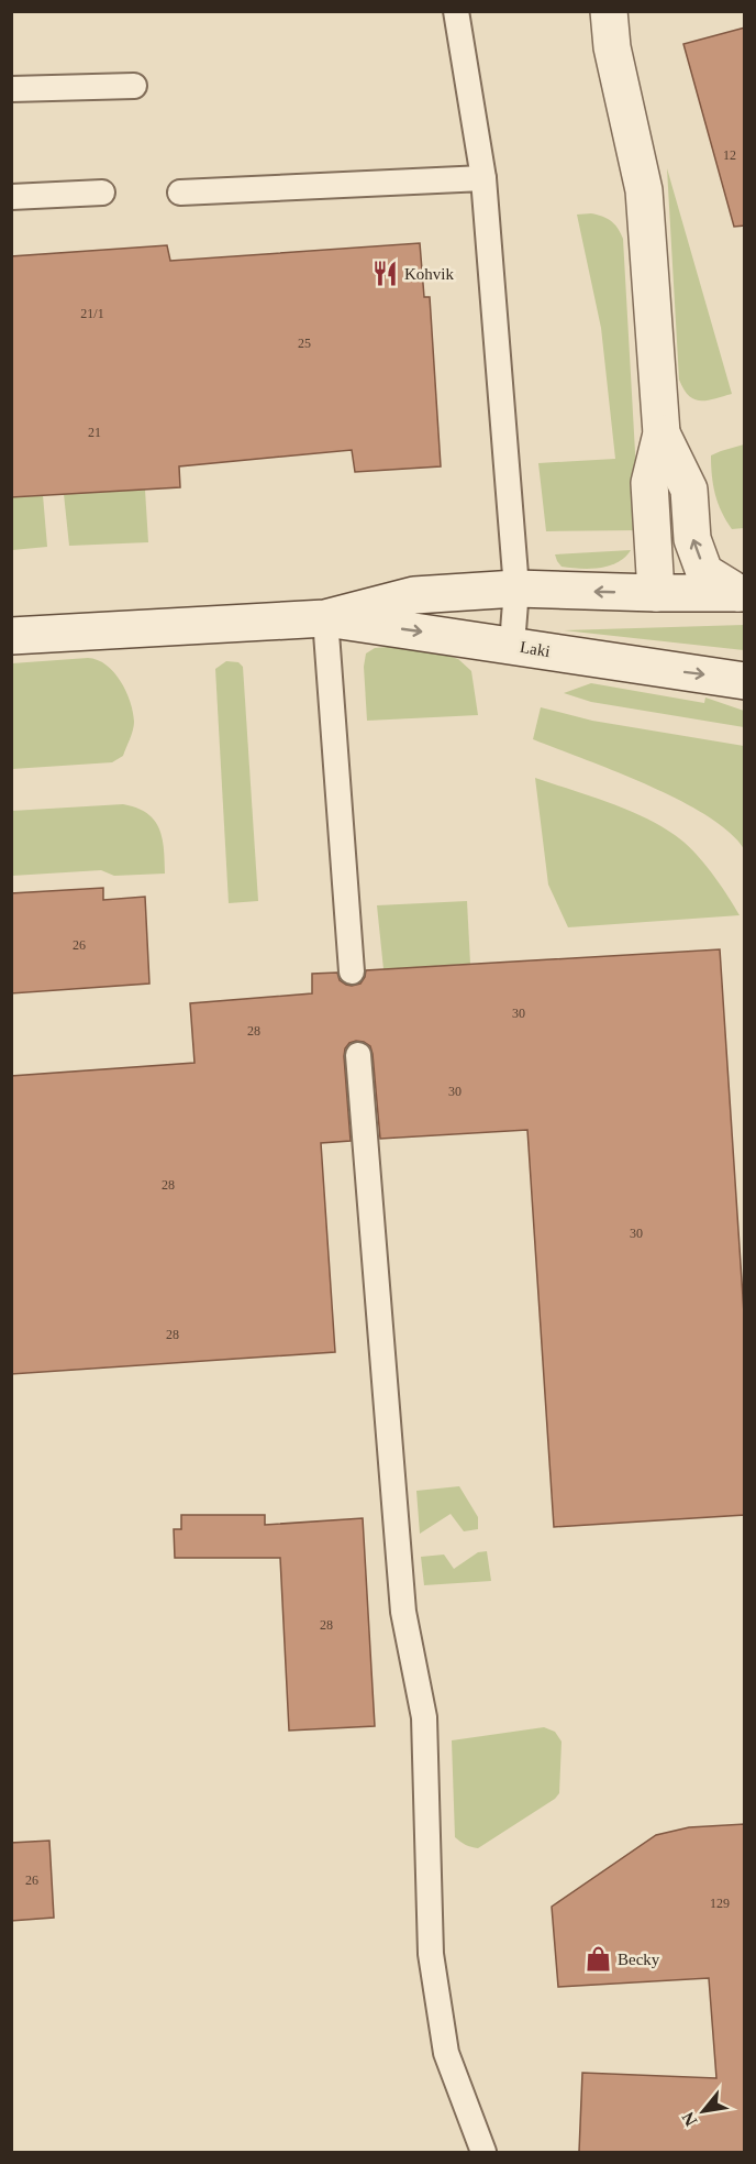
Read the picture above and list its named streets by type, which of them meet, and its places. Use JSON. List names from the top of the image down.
{
  "streets": {
    "street": ["Laki"]
  },
  "places": {
    "restaurant": ["Kohvik"],
    "shop": ["Becky"]
  },
  "house_numbers": [
    "12",
    "21/1",
    "25",
    "21",
    "26",
    "30",
    "28",
    "30",
    "28",
    "30",
    "28",
    "28",
    "26",
    "129"
  ],
  "north": "bottom left"
}
